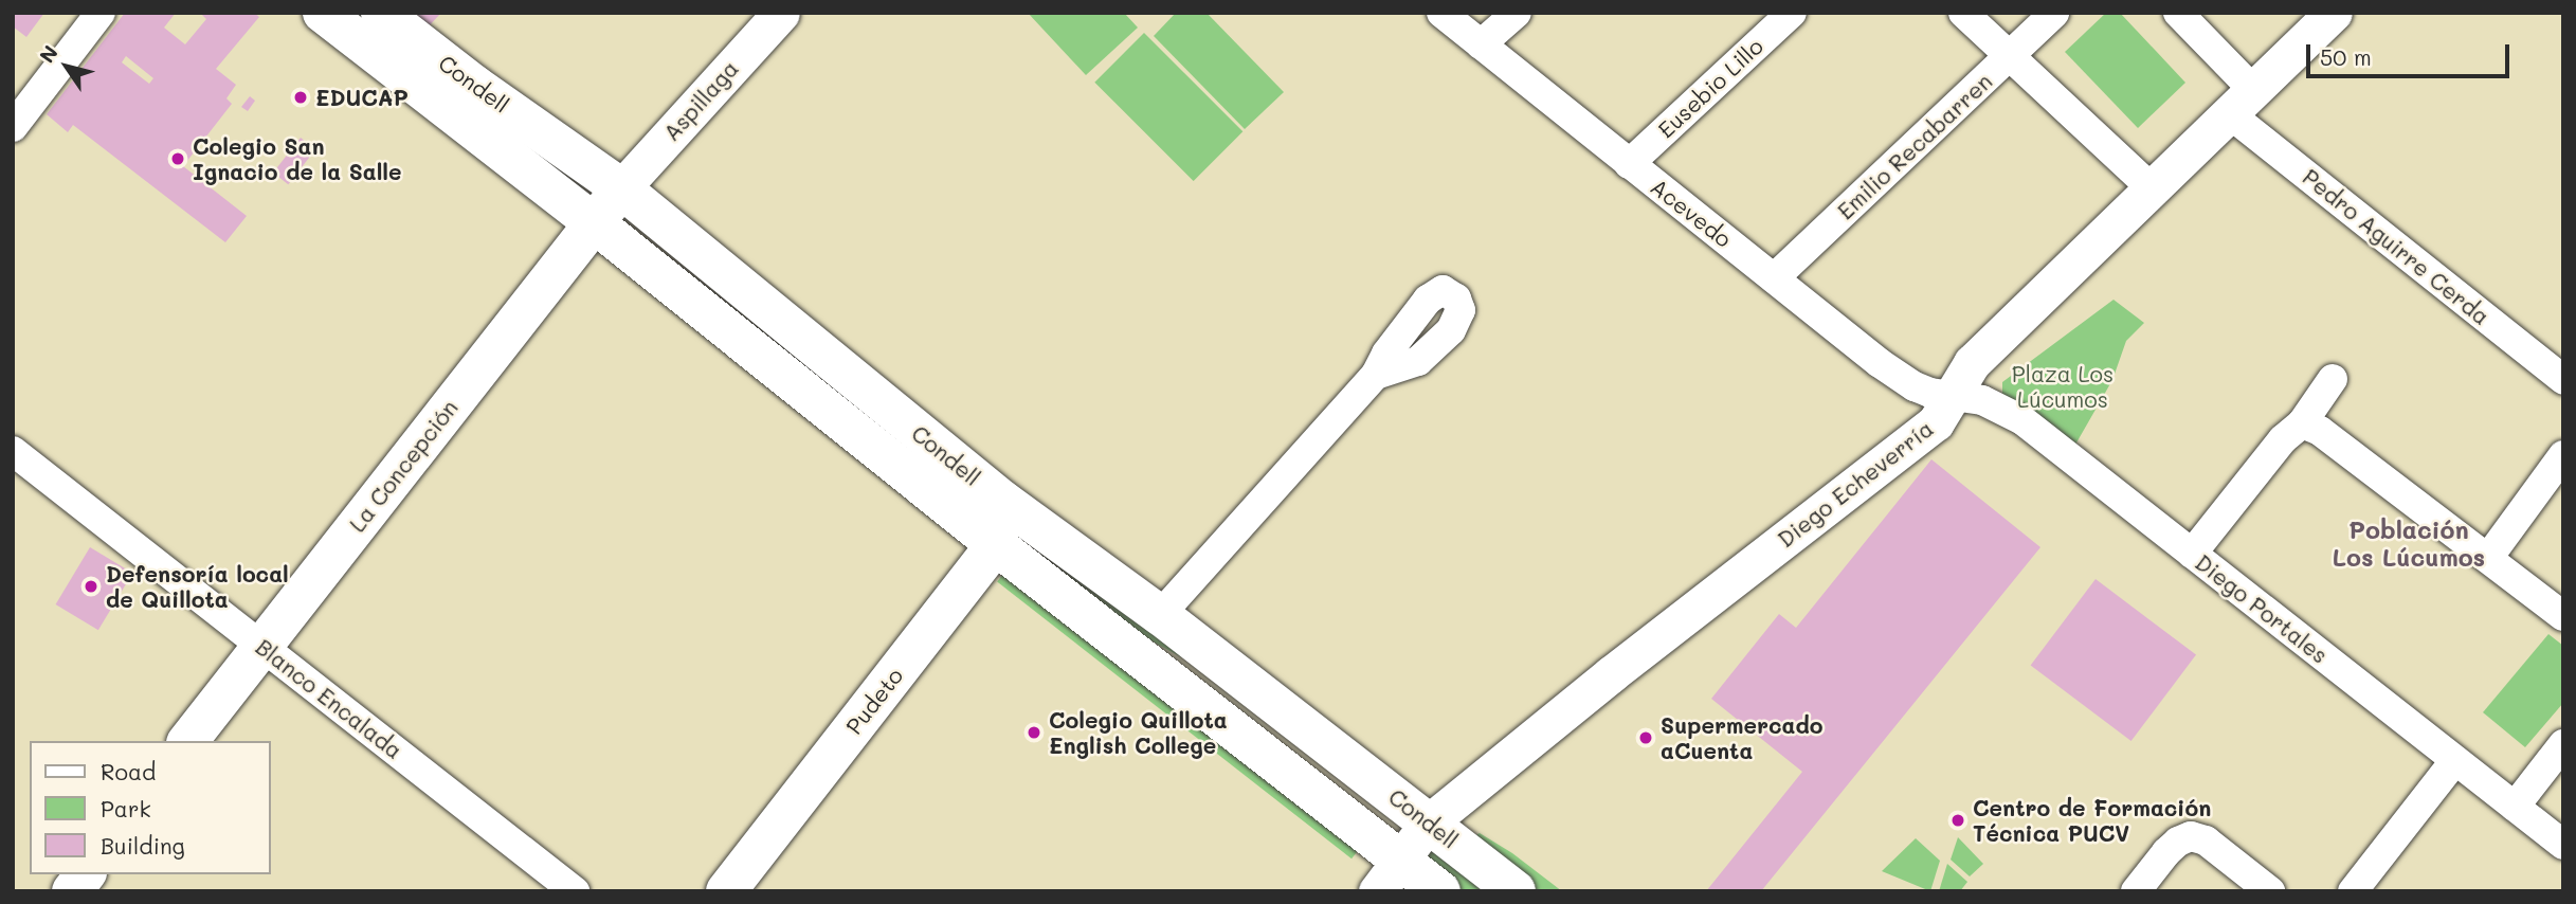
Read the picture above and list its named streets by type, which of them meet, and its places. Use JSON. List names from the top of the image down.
{
  "streets": {
    "main road": ["Condell", "La Concepción", "Pudeto"],
    "street": [
      "Eusebio Lillo",
      "Aspillaga",
      "Emilio Recabarren",
      "Acevedo",
      "Pedro Aguirre Cerda",
      "Diego Echeverría",
      "Diego Portales",
      "Blanco Encalada"
    ]
  },
  "crossings": [
    ["Condell", "Aspillaga"],
    ["Condell", "La Concepción"],
    ["Condell", "Diego Echeverría"],
    ["Condell", "Pudeto"],
    ["Eusebio Lillo", "Acevedo"],
    ["Aspillaga", "La Concepción"],
    ["Emilio Recabarren", "Acevedo"],
    ["Acevedo", "Diego Echeverría"],
    ["Acevedo", "Diego Portales"],
    ["Pedro Aguirre Cerda", "Diego Echeverría"],
    ["La Concepción", "Blanco Encalada"],
    ["Diego Echeverría", "Diego Portales"]
  ],
  "districts": ["Población Los Lúcumos"],
  "parks": ["Plaza Los Lúcumos"],
  "places": [
    "EDUCAP",
    "Colegio San Ignacio de la Salle",
    "Defensoría local de Quillota",
    "Colegio Quillota English College",
    "Supermercado aCuenta",
    "Centro de Formación Técnica PUCV"
  ],
  "legend": ["Road", "Park", "Building"],
  "scale_bar": "50 m",
  "north": "top left"
}
